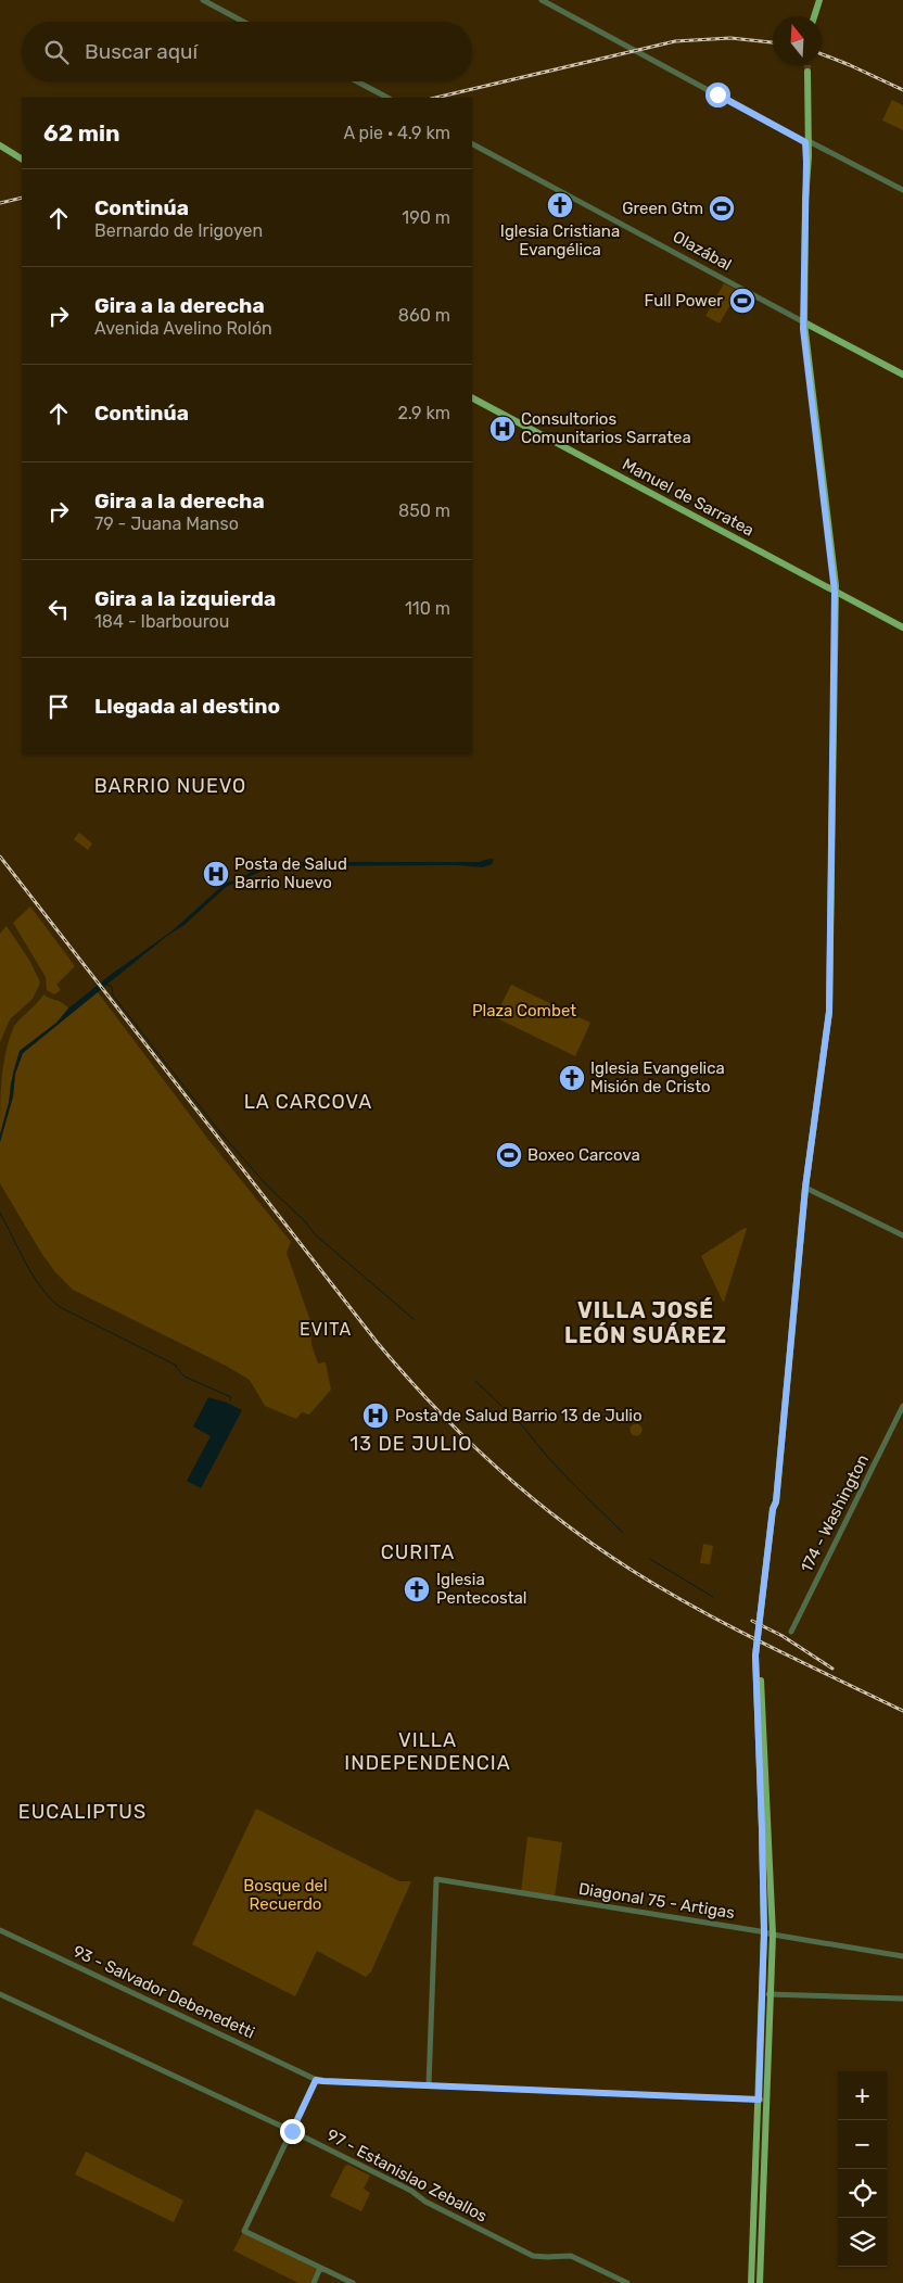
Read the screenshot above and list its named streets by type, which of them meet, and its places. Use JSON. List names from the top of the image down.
{
  "streets": {
    "main road": ["Manuel de Sarratea"],
    "street": [
      "Olazábal",
      "174 - Washington",
      "Diagonal 75 - Artigas",
      "93 - Salvador Debenedetti",
      "97 - Estanislao Zeballos"
    ]
  },
  "districts": [
    "BARRIO NUEVO",
    "LA CARCOVA",
    "VILLA JOSÉ LEÓN SUÁREZ",
    "EVITA",
    "13 DE JULIO",
    "CURITA",
    "VILLA INDEPENDENCIA",
    "EUCALIPTUS"
  ],
  "parks": ["Plaza Combet", "Bosque del Recuerdo"],
  "places": {
    "church": ["Iglesia Cristiana Evangélica", "Iglesia Evangelica Misión de Cristo", "Iglesia Pentecostal"],
    "sports": ["Green Gtm", "Full Power", "Boxeo Carcova"],
    "hospital": ["Consultorios Comunitarios Sarratea", "Posta de Salud Barrio Nuevo", "Posta de Salud Barrio 13 de Julio"]
  },
  "north": "top",
  "page": {
    "search": "Buscar aquí",
    "heading": ["62 min", "A pie · 4.9 km"],
    "list": [
      ["Continúa", "Bernardo de Irigoyen", "190 m"],
      ["Gira a la derecha", "Avenida Avelino Rolón", "860 m"],
      ["Continúa", "2.9 km"],
      ["Gira a la derecha", "79 - Juana Manso", "850 m"],
      ["Gira a la izquierda", "184 - Ibarbourou", "110 m"],
      "Llegada al destino"
    ],
    "map_buttons": ["+", "−"]
  }
}
